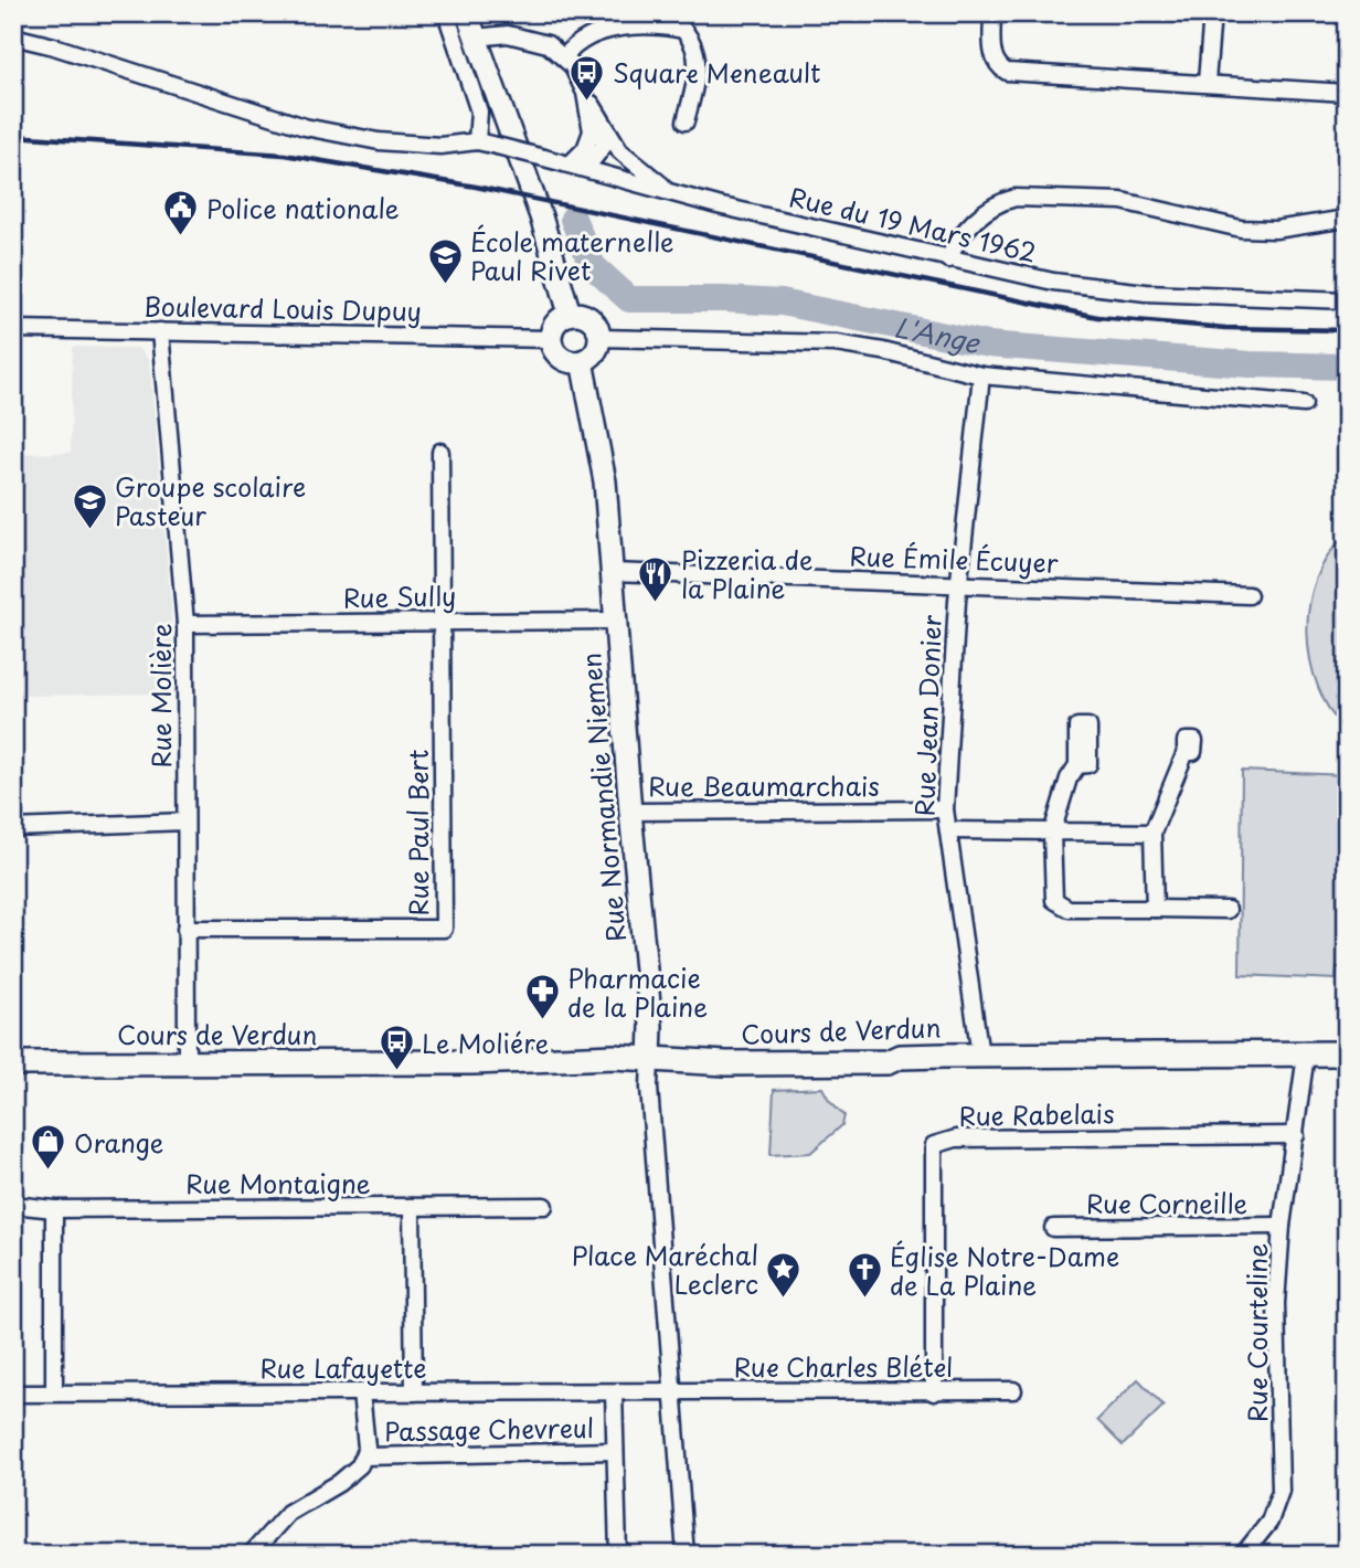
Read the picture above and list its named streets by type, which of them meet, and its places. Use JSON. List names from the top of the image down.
{
  "streets": {
    "main road": ["Rue Normandie Niemen", "Cours de Verdun"],
    "street": [
      "Rue du 19 Mars 1962",
      "Boulevard Louis Dupuy",
      "Rue Émile Écuyer",
      "Rue Sully",
      "Rue Molière",
      "Rue Jean Donier",
      "Rue Beaumarchais",
      "Rue Paul Bert",
      "Rue Rabelais",
      "Rue Montaigne",
      "Rue Corneille",
      "Rue Courteline",
      "Rue Charles Blétel",
      "Rue Lafayette",
      "Passage Chevreul"
    ]
  },
  "crossings": [
    ["Boulevard Louis Dupuy", "Rue Molière"],
    ["Boulevard Louis Dupuy", "Rue Normandie Niemen"],
    ["Rue Émile Écuyer", "Rue Jean Donier"],
    ["Rue Émile Écuyer", "Rue Normandie Niemen"],
    ["Rue Sully", "Rue Molière"],
    ["Rue Sully", "Rue Normandie Niemen"],
    ["Rue Sully", "Rue Paul Bert"],
    ["Rue Molière", "Rue Paul Bert"],
    ["Rue Molière", "Cours de Verdun"],
    ["Rue Jean Donier", "Rue Beaumarchais"],
    ["Rue Jean Donier", "Cours de Verdun"],
    ["Rue Beaumarchais", "Rue Normandie Niemen"],
    ["Rue Normandie Niemen", "Cours de Verdun"],
    ["Rue Normandie Niemen", "Rue Charles Blétel"],
    ["Rue Normandie Niemen", "Rue Lafayette"],
    ["Cours de Verdun", "Rue Courteline"],
    ["Rue Rabelais", "Rue Courteline"],
    ["Rue Rabelais", "Rue Charles Blétel"],
    ["Rue Corneille", "Rue Courteline"],
    ["Rue Charles Blétel", "Rue Lafayette"]
  ],
  "water": ["L'Ange"],
  "places": {
    "bus stop": ["Square Meneault", "Le Moliére"],
    "public building": ["Police nationale"],
    "school or university": ["École maternelle Paul Rivet", "Groupe scolaire Pasteur"],
    "restaurant": ["Pizzeria de la Plaine"],
    "pharmacy": ["Pharmacie de la Plaine"],
    "shop": ["Orange"],
    "place": ["Place Maréchal Leclerc"],
    "church": ["Église Notre-Dame de La Plaine"]
  }
}
